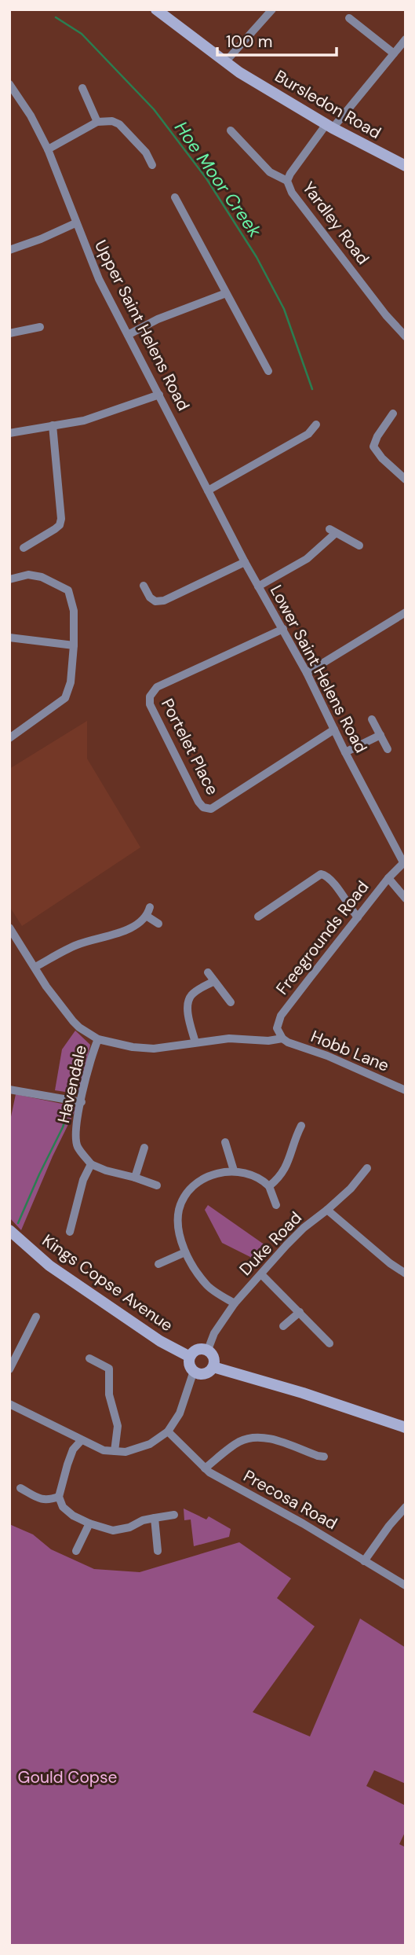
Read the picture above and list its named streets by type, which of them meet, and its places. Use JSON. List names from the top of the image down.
{
  "streets": {
    "street": [
      "Bursledon Road",
      "Yardley Road",
      "Upper Saint Helens Road",
      "Lower Saint Helens Road",
      "Portelet Place",
      "Freegrounds Road",
      "Hobb Lane",
      "Havendale",
      "Duke Road",
      "Kings Copse Avenue",
      "Precosa Road"
    ]
  },
  "crossings": [
    ["Bursledon Road", "Yardley Road"],
    ["Upper Saint Helens Road", "Lower Saint Helens Road"],
    ["Lower Saint Helens Road", "Portelet Place"],
    ["Lower Saint Helens Road", "Freegrounds Road"],
    ["Freegrounds Road", "Hobb Lane"],
    ["Duke Road", "Kings Copse Avenue"]
  ],
  "water": ["Hoe Moor Creek"],
  "parks": ["Gould Copse"],
  "scale_bar": "100 m"
}
